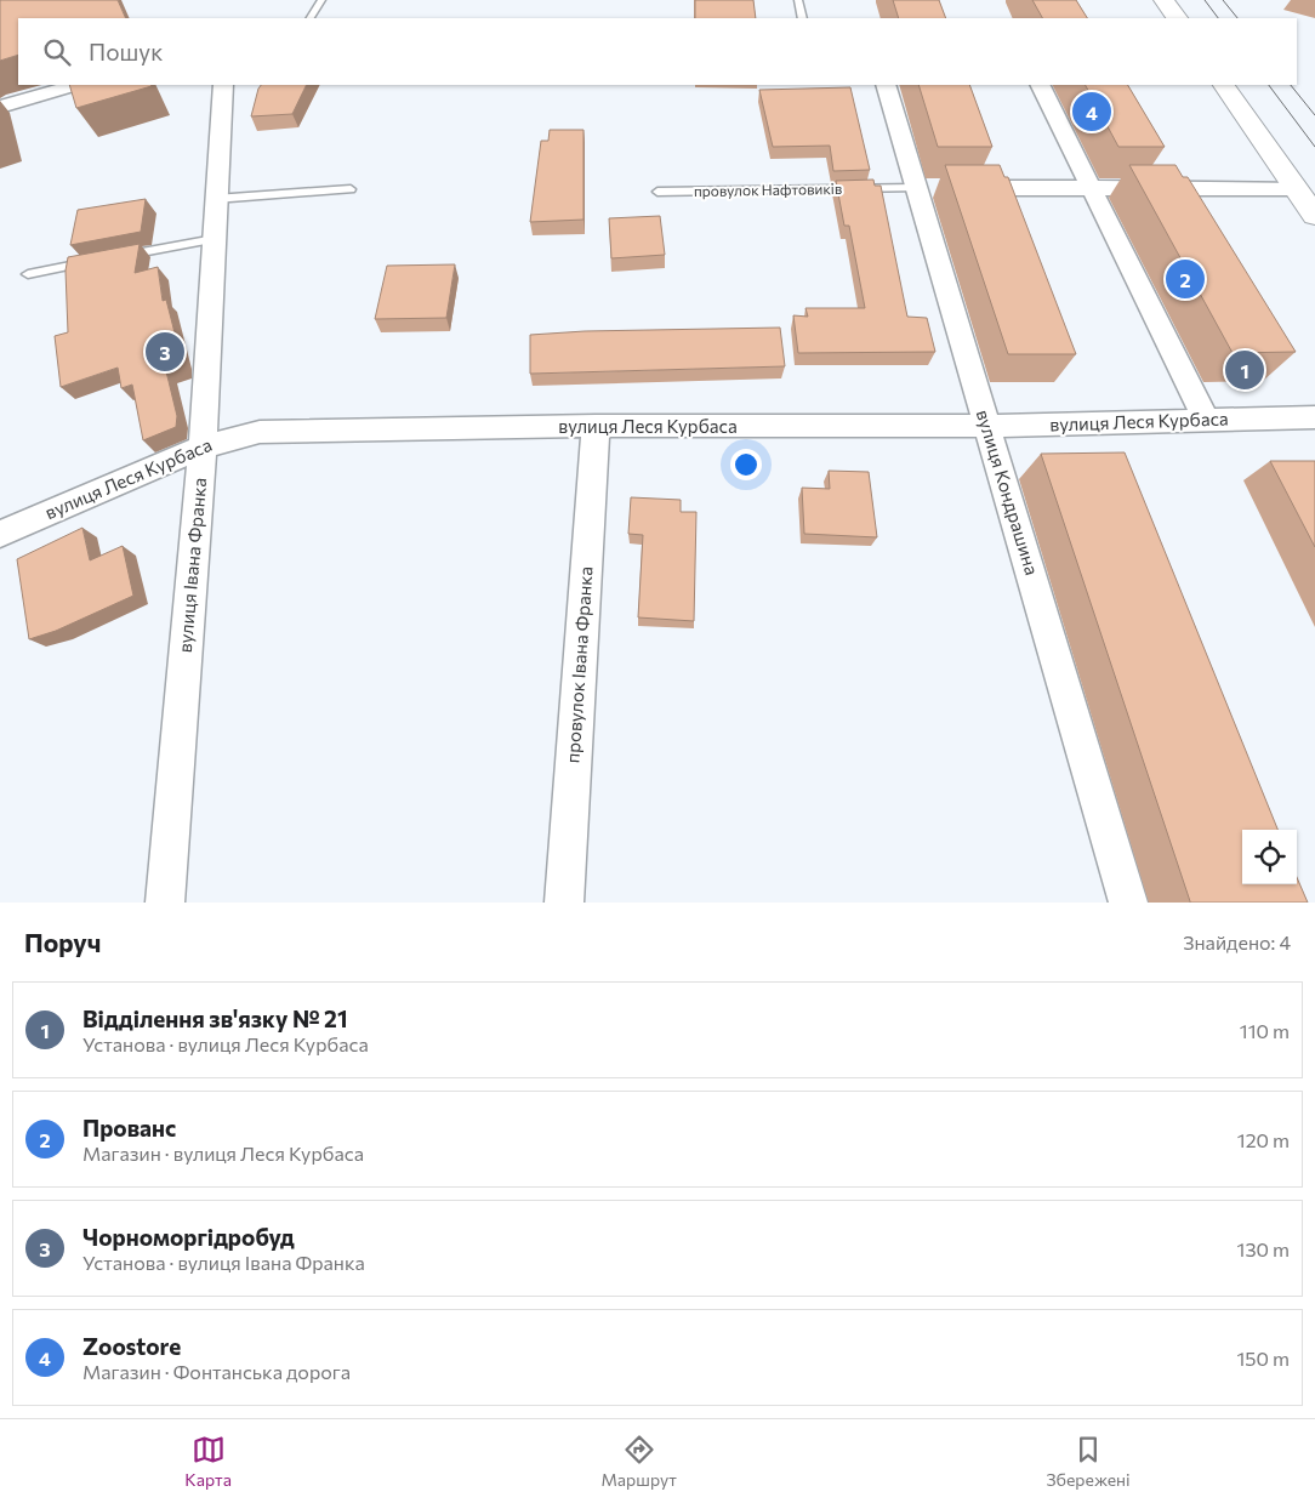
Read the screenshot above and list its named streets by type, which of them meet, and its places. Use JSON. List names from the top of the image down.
{
  "streets": {
    "street": [
      "вулиця Леся Курбаса",
      "вулиця Кондрашина",
      "вулиця Івана Франка",
      "провулок Івана Франка"
    ],
    "lane": ["провулок Нафтовиків"]
  },
  "crossings": [
    ["провулок Нафтовиків", "вулиця Кондрашина"],
    ["вулиця Леся Курбаса", "вулиця Кондрашина"],
    ["вулиця Леся Курбаса", "вулиця Івана Франка"],
    ["вулиця Леся Курбаса", "провулок Івана Франка"]
  ],
  "page": {
    "search": "Пошук",
    "pins": [
      "4",
      "2",
      "3",
      "1"
    ],
    "heading": ["Поруч", "Знайдено: 4"],
    "list": [
      {
        "mark": "1",
        "name": "Відділення зв'язку № 21",
        "note": "Установа · вулиця Леся Курбаса",
        "value": "110 m"
      },
      {
        "mark": "2",
        "name": "Прованс",
        "note": "Магазин · вулиця Леся Курбаса",
        "value": "120 m"
      },
      {
        "mark": "3",
        "name": "Чорноморгідробуд",
        "note": "Установа · вулиця Івана Франка",
        "value": "130 m"
      },
      {
        "mark": "4",
        "name": "Zoostore",
        "note": "Магазин · Фонтанська дорога",
        "value": "150 m"
      }
    ],
    "nav": ["Карта", "Маршрут", "Збережені"]
  }
}
